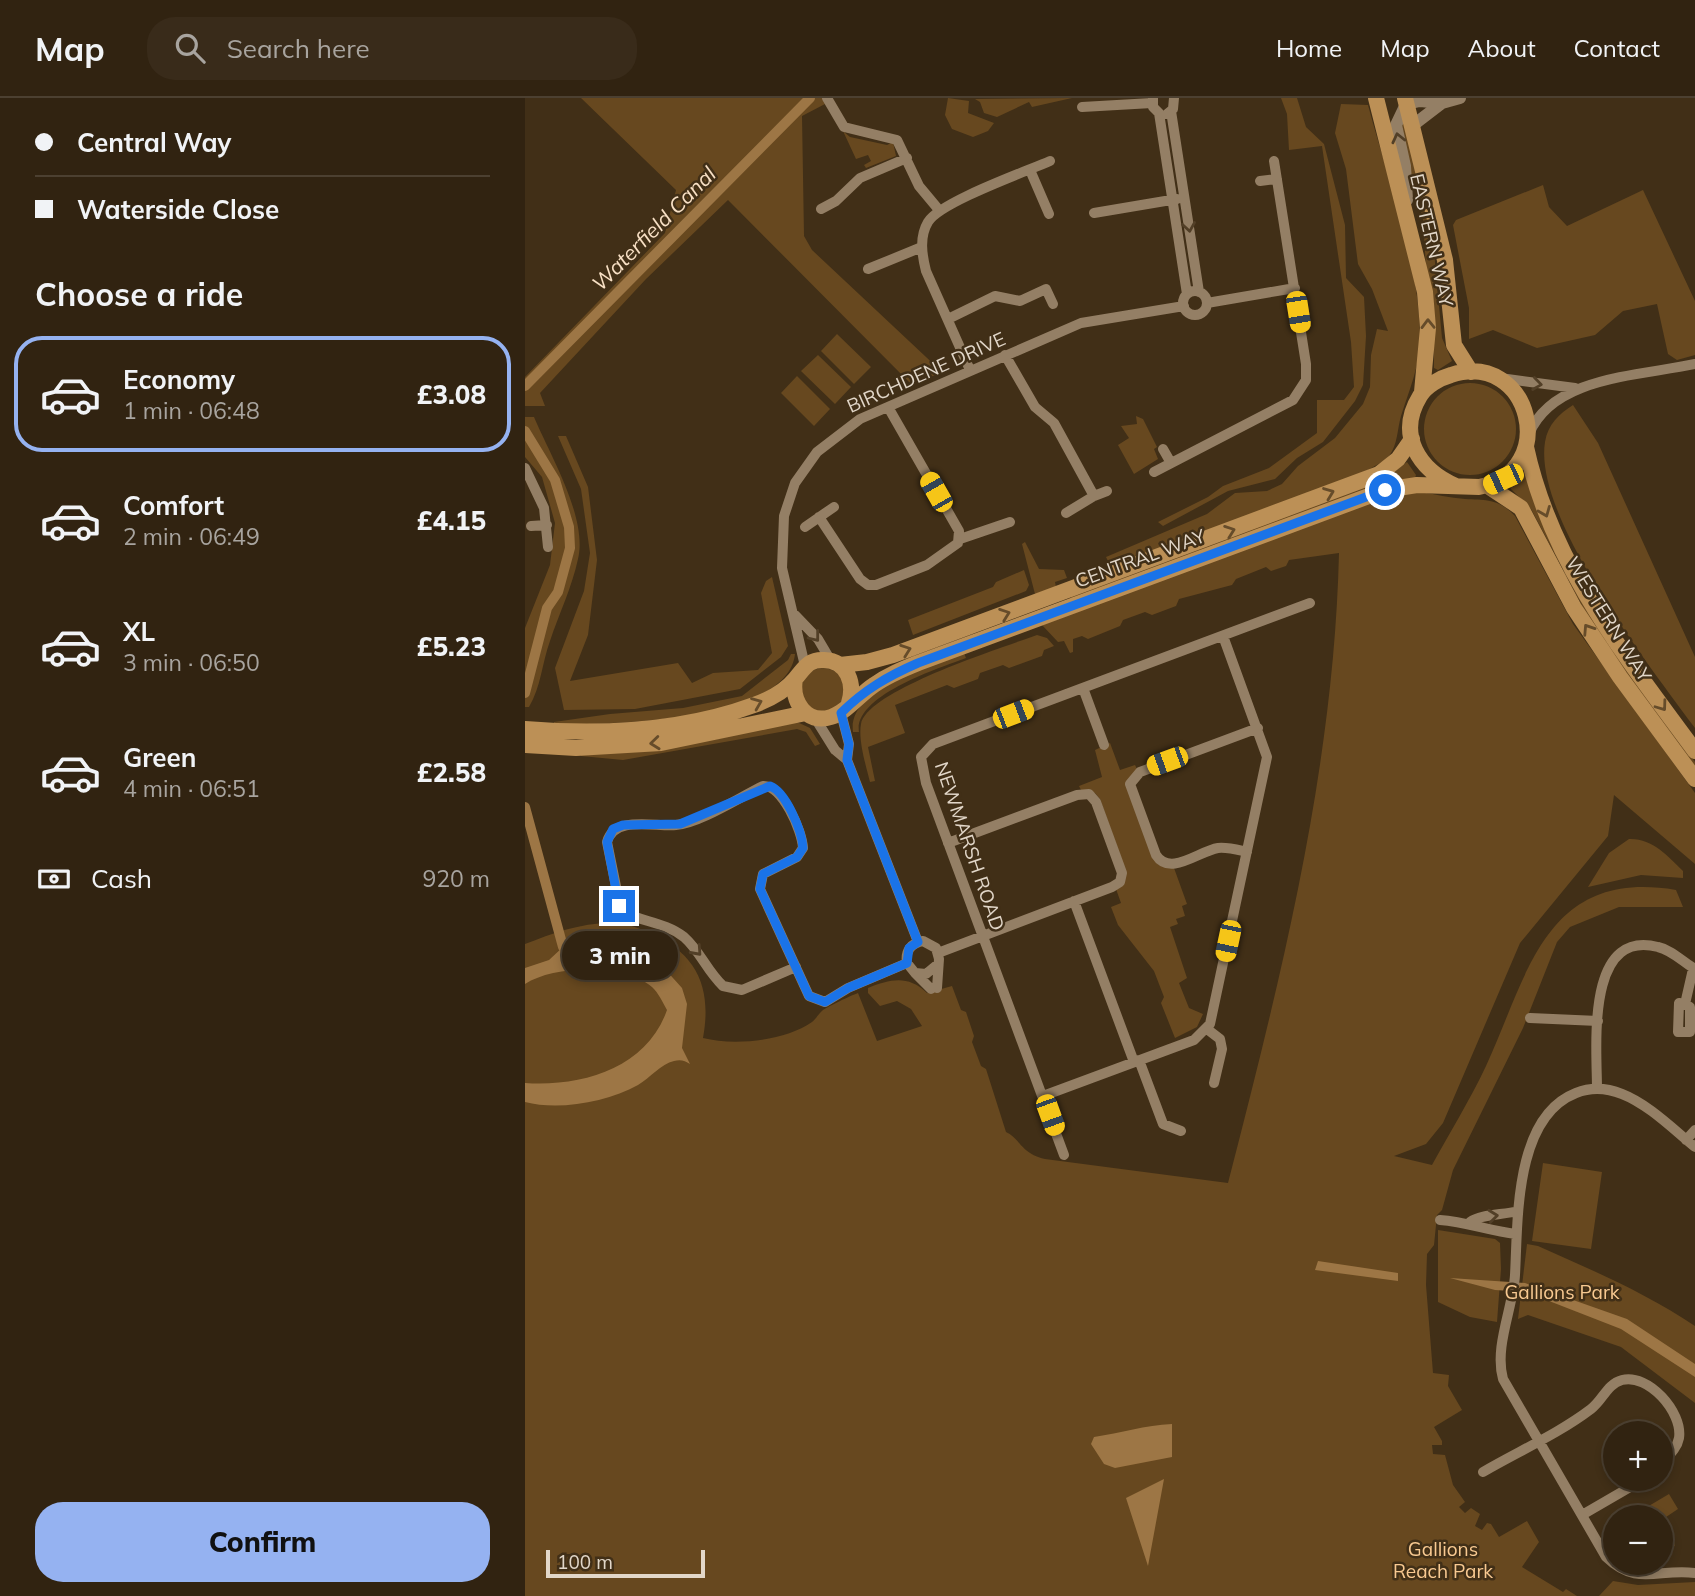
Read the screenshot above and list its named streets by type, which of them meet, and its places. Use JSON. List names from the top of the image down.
{
  "streets": {
    "main road": ["EASTERN WAY", "CENTRAL WAY", "WESTERN WAY"],
    "street": ["BIRCHDENE DRIVE", "NEWMARSH ROAD"]
  },
  "crossings": [
    ["EASTERN WAY", "CENTRAL WAY"],
    ["EASTERN WAY", "WESTERN WAY"],
    ["BIRCHDENE DRIVE", "CENTRAL WAY"],
    ["CENTRAL WAY", "WESTERN WAY"]
  ],
  "water": ["Waterfield Canal"],
  "parks": ["Gallions Park", "Gallions Reach Park"],
  "scale_bar": "100 m",
  "page": {
    "header": "Map",
    "search": "Search here",
    "nav": [
      "Home",
      "Map",
      "About",
      "Contact"
    ],
    "banner": ["Central Way", "Waterside Close"],
    "heading": "Choose a ride",
    "list": [
      {
        "name": "Economy",
        "note": "1 min · 06:48",
        "value": "£3.08"
      },
      {
        "name": "Comfort",
        "note": "2 min · 06:49",
        "value": "£4.15"
      },
      {
        "name": "XL",
        "note": "3 min · 06:50",
        "value": "£5.23"
      },
      {
        "name": "Green",
        "note": "4 min · 06:51",
        "value": "£2.58"
      }
    ],
    "pay": ["Cash", "920 m"],
    "bubble": "3 min",
    "map_buttons": ["+", "−"],
    "buttons": "Confirm",
    "scale": "100 m"
  }
}
